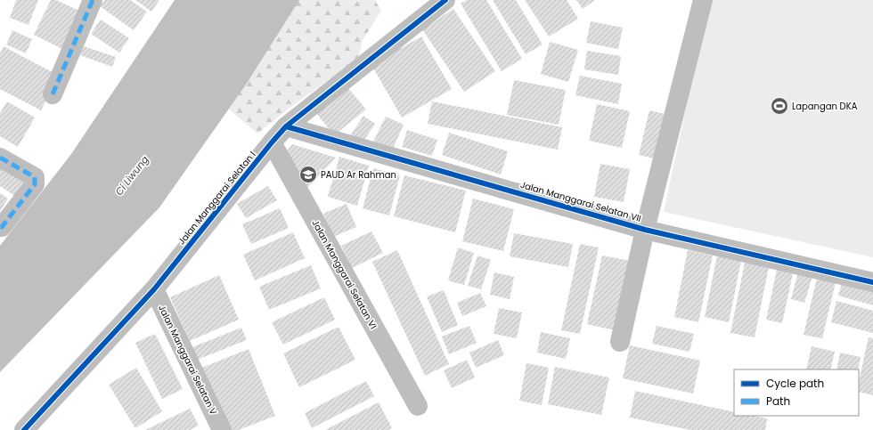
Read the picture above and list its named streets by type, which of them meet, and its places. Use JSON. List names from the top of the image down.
{
  "streets": {
    "street": [
      "Jalan Manggarai Selatan I",
      "Jalan Manggarai Selatan VII",
      "Jalan Manggarai Selatan VI",
      "Jalan Manggarai Selatan V"
    ]
  },
  "crossings": [
    ["Jalan Manggarai Selatan I", "Jalan Manggarai Selatan VII"],
    ["Jalan Manggarai Selatan I", "Jalan Manggarai Selatan VI"],
    ["Jalan Manggarai Selatan I", "Jalan Manggarai Selatan V"]
  ],
  "water": ["Ci Liwung"],
  "places": {
    "sports": ["Lapangan DKA"],
    "school or university": ["PAUD Ar Rahman"]
  },
  "legend": ["Cycle path", "Path"]
}
